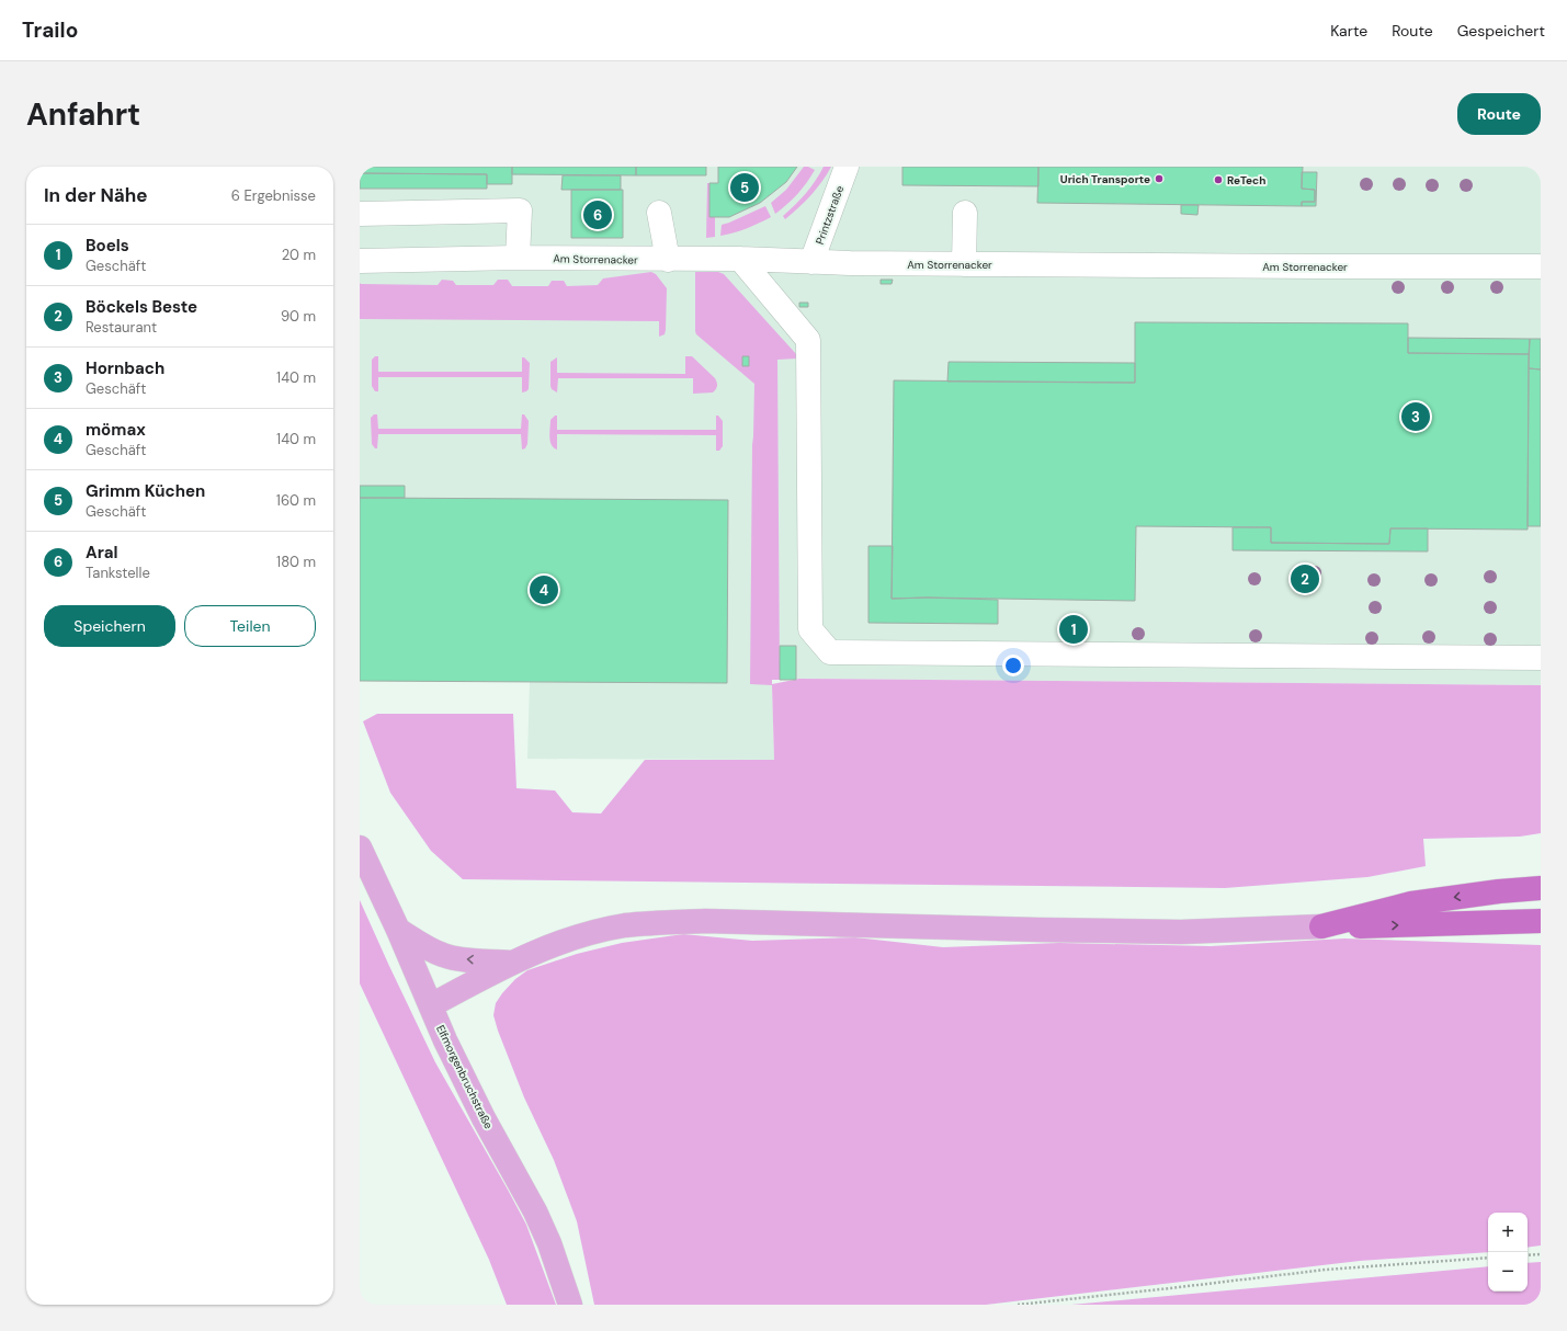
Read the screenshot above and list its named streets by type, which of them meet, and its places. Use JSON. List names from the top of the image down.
{
  "streets": {
    "main road": ["Elfmorgenbruchstraße"],
    "street": ["Printzstraße", "Am Storrenacker"]
  },
  "crossings": [
    ["Printzstraße", "Am Storrenacker"]
  ],
  "places": ["Urich Transporte", "ReTech"],
  "page": {
    "header": "Trailo",
    "nav": ["Karte", "Route", "Gespeichert"],
    "buttons": [
      "Route",
      ["Speichern", "Teilen"]
    ],
    "title": "Anfahrt",
    "heading": ["In der Nähe", "6 Ergebnisse"],
    "pins": [
      "5",
      "6",
      "3",
      "2",
      "4",
      "1"
    ],
    "list": [
      {
        "mark": "1",
        "name": "Boels",
        "note": "Geschäft",
        "value": "20 m"
      },
      {
        "mark": "2",
        "name": "Böckels Beste",
        "note": "Restaurant",
        "value": "90 m"
      },
      {
        "mark": "3",
        "name": "Hornbach",
        "note": "Geschäft",
        "value": "140 m"
      },
      {
        "mark": "4",
        "name": "mömax",
        "note": "Geschäft",
        "value": "140 m"
      },
      {
        "mark": "5",
        "name": "Grimm Küchen",
        "note": "Geschäft",
        "value": "160 m"
      },
      {
        "mark": "6",
        "name": "Aral",
        "note": "Tankstelle",
        "value": "180 m"
      }
    ],
    "map_buttons": ["+", "−"]
  }
}
